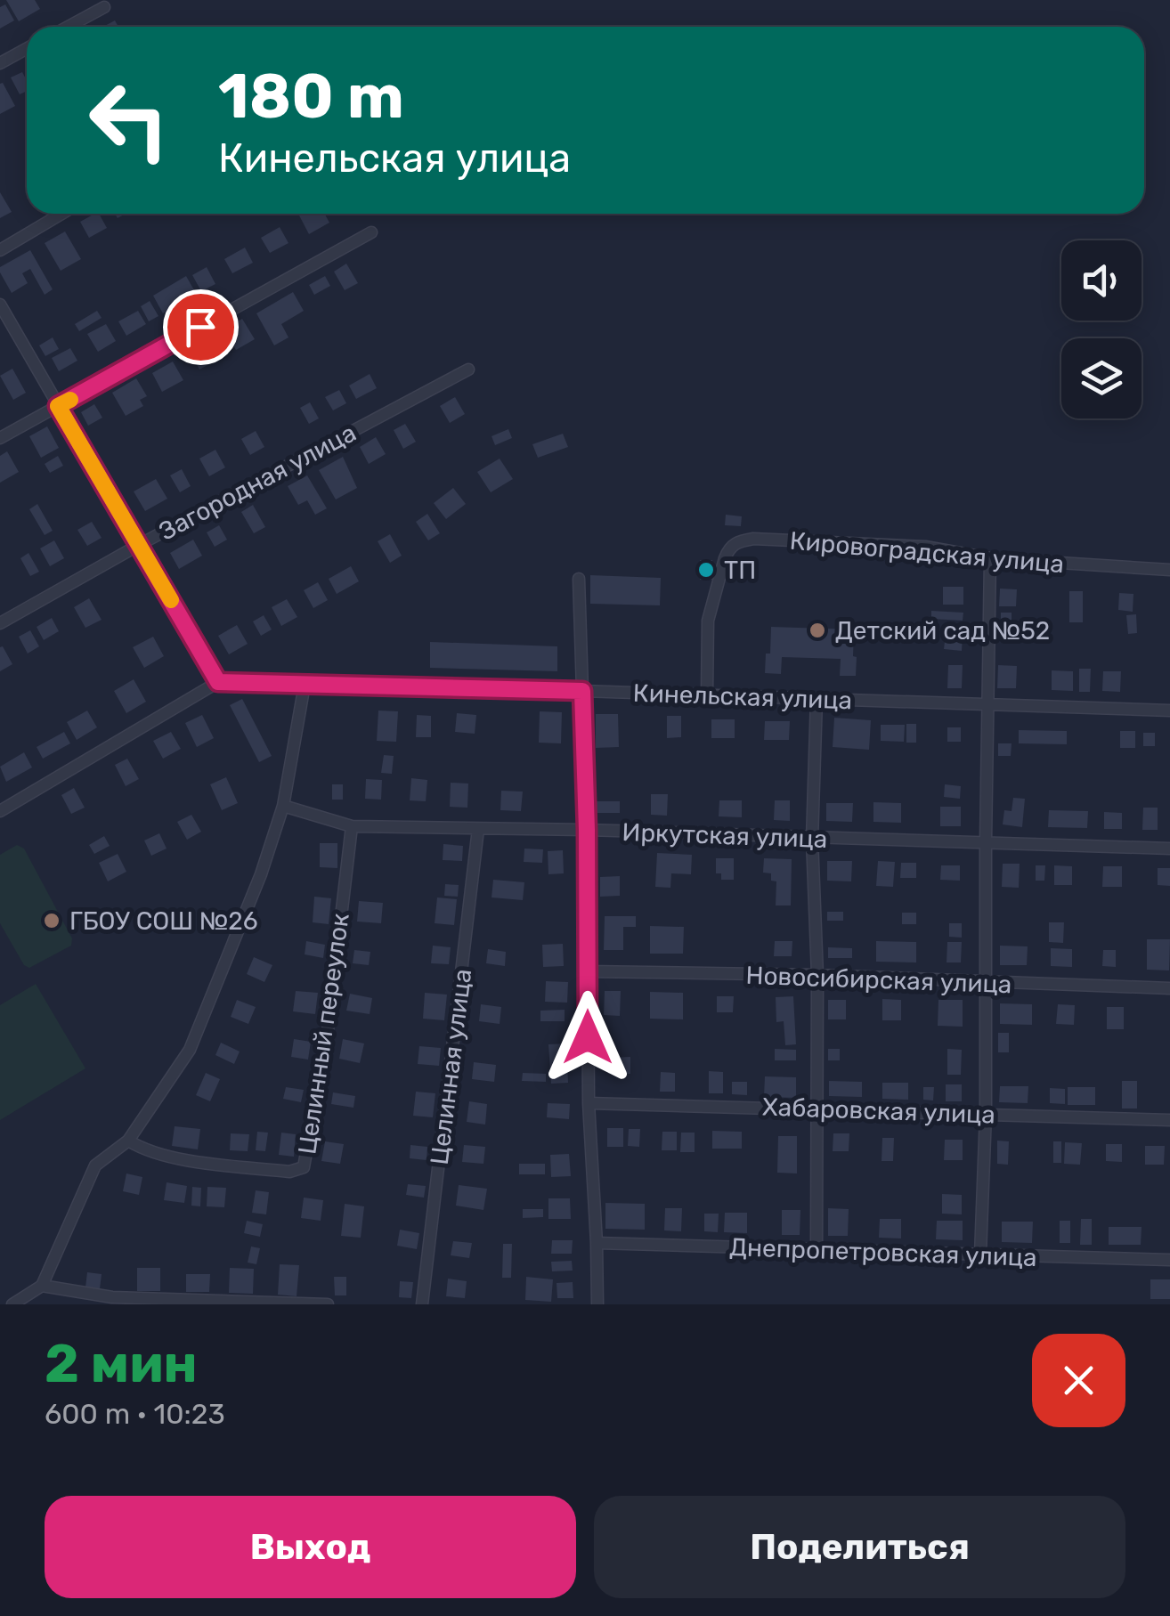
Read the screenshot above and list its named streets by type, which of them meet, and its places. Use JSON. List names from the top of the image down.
{
  "streets": {
    "street": [
      "Загородная улица",
      "Кировоградская улица",
      "Кинельская улица",
      "Иркутская улица",
      "Новосибирская улица",
      "Целинный переулок",
      "Целинная улица",
      "Хабаровская улица",
      "Днепропетровская улица"
    ]
  },
  "crossings": [
    ["Кировоградская улица", "Кинельская улица"],
    ["Иркутская улица", "Целинный переулок"],
    ["Иркутская улица", "Целинная улица"]
  ],
  "places": ["ТП", "Детский сад №52", "ГБОУ СОШ №26"],
  "page": {
    "turn": ["180 m", "Кинельская улица"],
    "heading": ["2 мин", "600 m · 10:23"],
    "buttons": ["Выход", "Поделиться"]
  }
}
